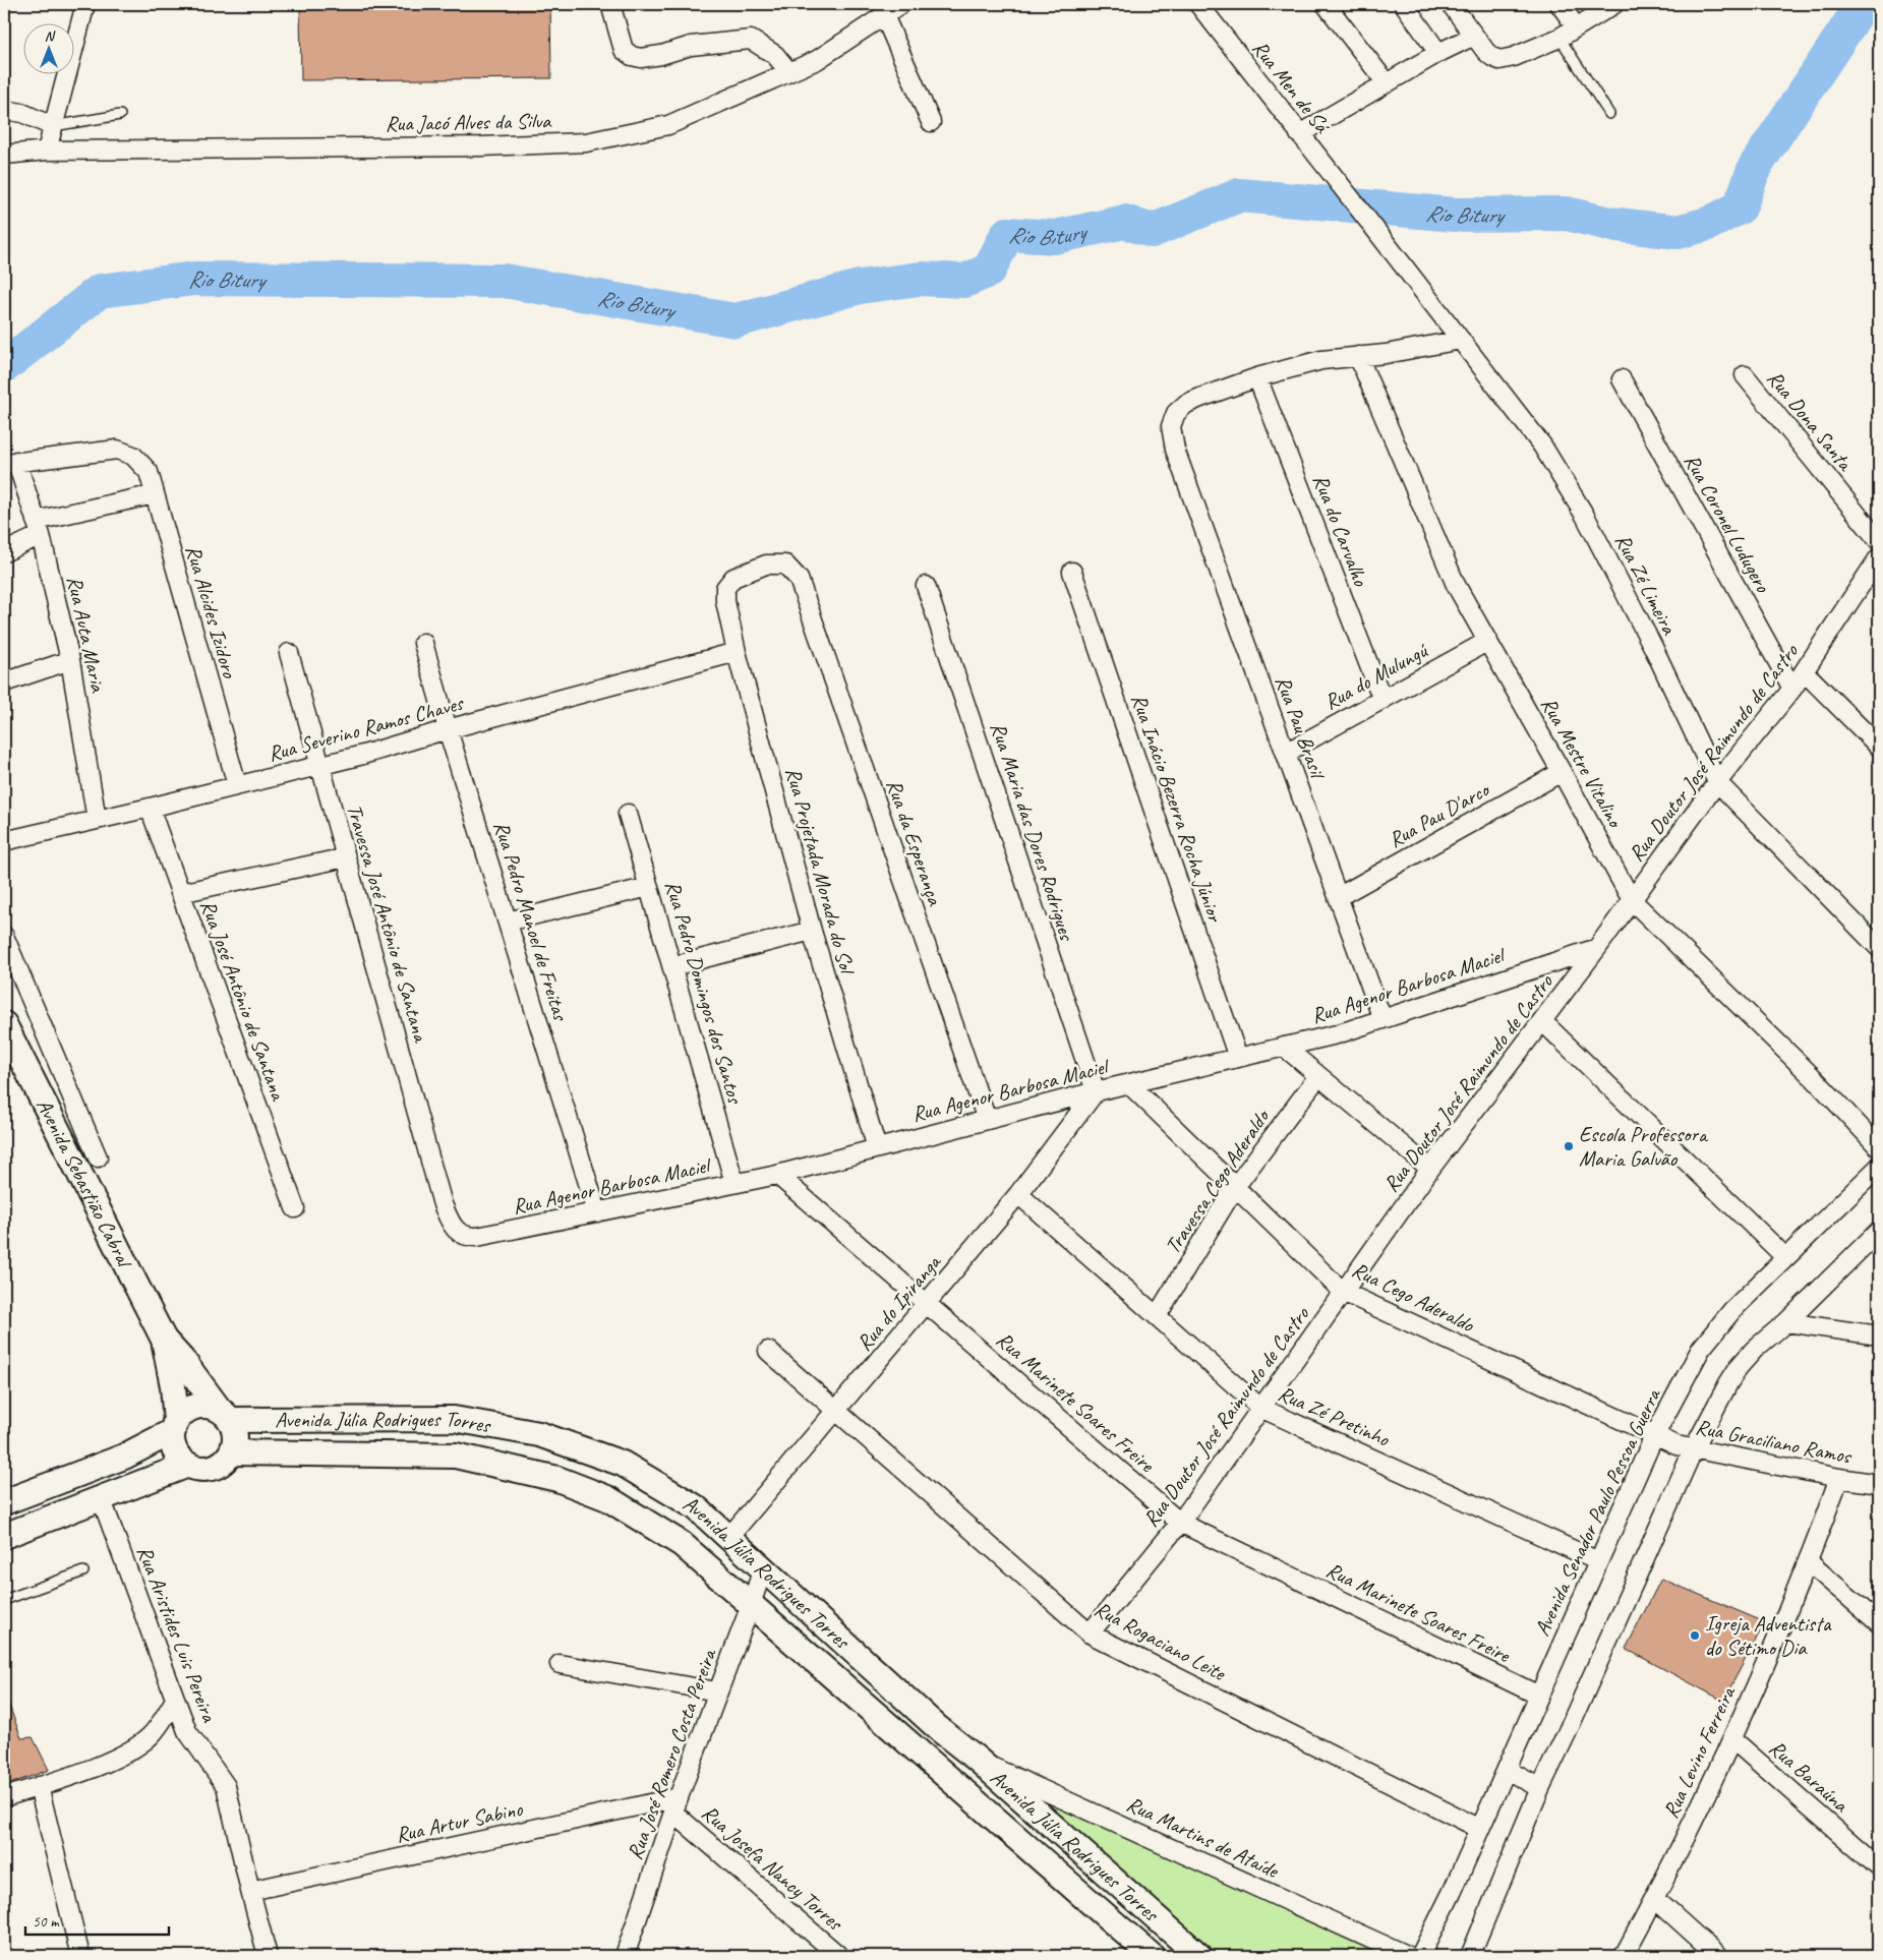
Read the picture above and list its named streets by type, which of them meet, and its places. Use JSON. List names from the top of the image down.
{
  "streets": {
    "main road": ["Avenida Sebastião Cabral", "Avenida Júlia Rodrigues Torres"],
    "street": [
      "Rua Men de Sá",
      "Rua Jacó Alves da Silva",
      "Rua Dona Santa",
      "Rua Coronel Ludugero",
      "Rua do Carvalho",
      "Rua Zé Limeira",
      "Rua Alcides Izidoro",
      "Rua Auta Maria",
      "Rua do Mulungú",
      "Rua Pau Brasil",
      "Rua Severino Ramos Chaves",
      "Rua Doutor José Raimundo de Castro",
      "Rua Mestre Vitalino",
      "Rua Inácio Bezerra Rocha Júnior",
      "Rua Pau D'arco",
      "Rua Maria das Dores Rodrigues",
      "Rua da Esperança",
      "Rua Projetada Morada do Sol",
      "Rua Pedro Manoel de Freitas",
      "Travessa José Antônio de Santana",
      "Rua Agenor Barbosa Maciel",
      "Rua Pedro Domingos dos Santos",
      "Rua José Antônio de Santana",
      "Travessa Cego Aderaldo",
      "Rua Cego Aderaldo",
      "Rua do Ipiranga",
      "Rua Marinete Soares Freire",
      "Rua Zé Pretinho",
      "Rua Graciliano Ramos",
      "Avenida Senador Paulo Pessoa Guerra",
      "Rua Aristides Luis Pereira",
      "Rua Rogaciano Leite",
      "Rua Levino Ferreira",
      "Rua José Romero Costa Pereira",
      "Rua Baraúna",
      "Rua Artur Sabino",
      "Rua Martins de Ataíde",
      "Rua Josefa Nancy Torres"
    ]
  },
  "crossings": [
    ["Rua Men de Sá", "Rua Zé Limeira"],
    ["Rua Coronel Ludugero", "Rua Doutor José Raimundo de Castro"],
    ["Rua do Carvalho", "Rua do Mulungú"],
    ["Rua do Carvalho", "Rua Pau Brasil"],
    ["Rua Zé Limeira", "Rua Pau Brasil"],
    ["Rua Zé Limeira", "Rua Doutor José Raimundo de Castro"],
    ["Rua Alcides Izidoro", "Rua Auta Maria"],
    ["Rua Alcides Izidoro", "Rua Severino Ramos Chaves"],
    ["Rua Auta Maria", "Rua Severino Ramos Chaves"],
    ["Rua do Mulungú", "Rua Pau Brasil"],
    ["Rua do Mulungú", "Rua Mestre Vitalino"],
    ["Rua Pau Brasil", "Rua Mestre Vitalino"],
    ["Rua Pau Brasil", "Rua Pau D'arco"],
    ["Rua Pau Brasil", "Rua Agenor Barbosa Maciel"],
    ["Rua Severino Ramos Chaves", "Rua Projetada Morada do Sol"],
    ["Rua Severino Ramos Chaves", "Rua Pedro Manoel de Freitas"],
    ["Rua Severino Ramos Chaves", "Travessa José Antônio de Santana"],
    ["Rua Severino Ramos Chaves", "Rua José Antônio de Santana"],
    ["Rua Doutor José Raimundo de Castro", "Rua Mestre Vitalino"],
    ["Rua Doutor José Raimundo de Castro", "Rua Agenor Barbosa Maciel"],
    ["Rua Doutor José Raimundo de Castro", "Rua Cego Aderaldo"],
    ["Rua Doutor José Raimundo de Castro", "Rua Marinete Soares Freire"],
    ["Rua Doutor José Raimundo de Castro", "Rua Zé Pretinho"],
    ["Rua Doutor José Raimundo de Castro", "Rua Rogaciano Leite"],
    ["Rua Mestre Vitalino", "Rua Pau D'arco"],
    ["Rua Inácio Bezerra Rocha Júnior", "Rua Agenor Barbosa Maciel"],
    ["Rua Maria das Dores Rodrigues", "Rua Agenor Barbosa Maciel"],
    ["Rua Maria das Dores Rodrigues", "Rua do Ipiranga"],
    ["Rua da Esperança", "Rua Projetada Morada do Sol"],
    ["Rua da Esperança", "Rua Agenor Barbosa Maciel"],
    ["Rua Projetada Morada do Sol", "Rua Agenor Barbosa Maciel"],
    ["Rua Pedro Manoel de Freitas", "Rua Agenor Barbosa Maciel"],
    ["Travessa José Antônio de Santana", "Rua Agenor Barbosa Maciel"],
    ["Rua Agenor Barbosa Maciel", "Rua Pedro Domingos dos Santos"],
    ["Rua Agenor Barbosa Maciel", "Rua Cego Aderaldo"],
    ["Rua Agenor Barbosa Maciel", "Rua do Ipiranga"],
    ["Rua Agenor Barbosa Maciel", "Rua Marinete Soares Freire"],
    ["Avenida Sebastião Cabral", "Avenida Júlia Rodrigues Torres"],
    ["Travessa Cego Aderaldo", "Rua Cego Aderaldo"],
    ["Travessa Cego Aderaldo", "Rua Zé Pretinho"],
    ["Rua Cego Aderaldo", "Rua Graciliano Ramos"],
    ["Rua Cego Aderaldo", "Avenida Senador Paulo Pessoa Guerra"],
    ["Rua do Ipiranga", "Rua Marinete Soares Freire"],
    ["Rua do Ipiranga", "Rua Zé Pretinho"],
    ["Rua do Ipiranga", "Avenida Júlia Rodrigues Torres"],
    ["Rua do Ipiranga", "Rua Rogaciano Leite"],
    ["Rua Marinete Soares Freire", "Avenida Senador Paulo Pessoa Guerra"],
    ["Rua Zé Pretinho", "Avenida Senador Paulo Pessoa Guerra"],
    ["Avenida Júlia Rodrigues Torres", "Rua José Romero Costa Pereira"],
    ["Avenida Júlia Rodrigues Torres", "Rua Martins de Ataíde"],
    ["Rua Graciliano Ramos", "Rua Levino Ferreira"],
    ["Avenida Senador Paulo Pessoa Guerra", "Rua Rogaciano Leite"],
    ["Rua Aristides Luis Pereira", "Rua Artur Sabino"],
    ["Rua Levino Ferreira", "Rua Baraúna"],
    ["Rua José Romero Costa Pereira", "Rua Artur Sabino"],
    ["Rua José Romero Costa Pereira", "Rua Josefa Nancy Torres"],
    ["Rua Artur Sabino", "Rua Josefa Nancy Torres"]
  ],
  "water": ["Rio Bitury"],
  "places": ["Escola Professora Maria Galvão", "Igreja Adventista do Sétimo Dia"],
  "scale_bar": "50 m",
  "north": "top"
}
